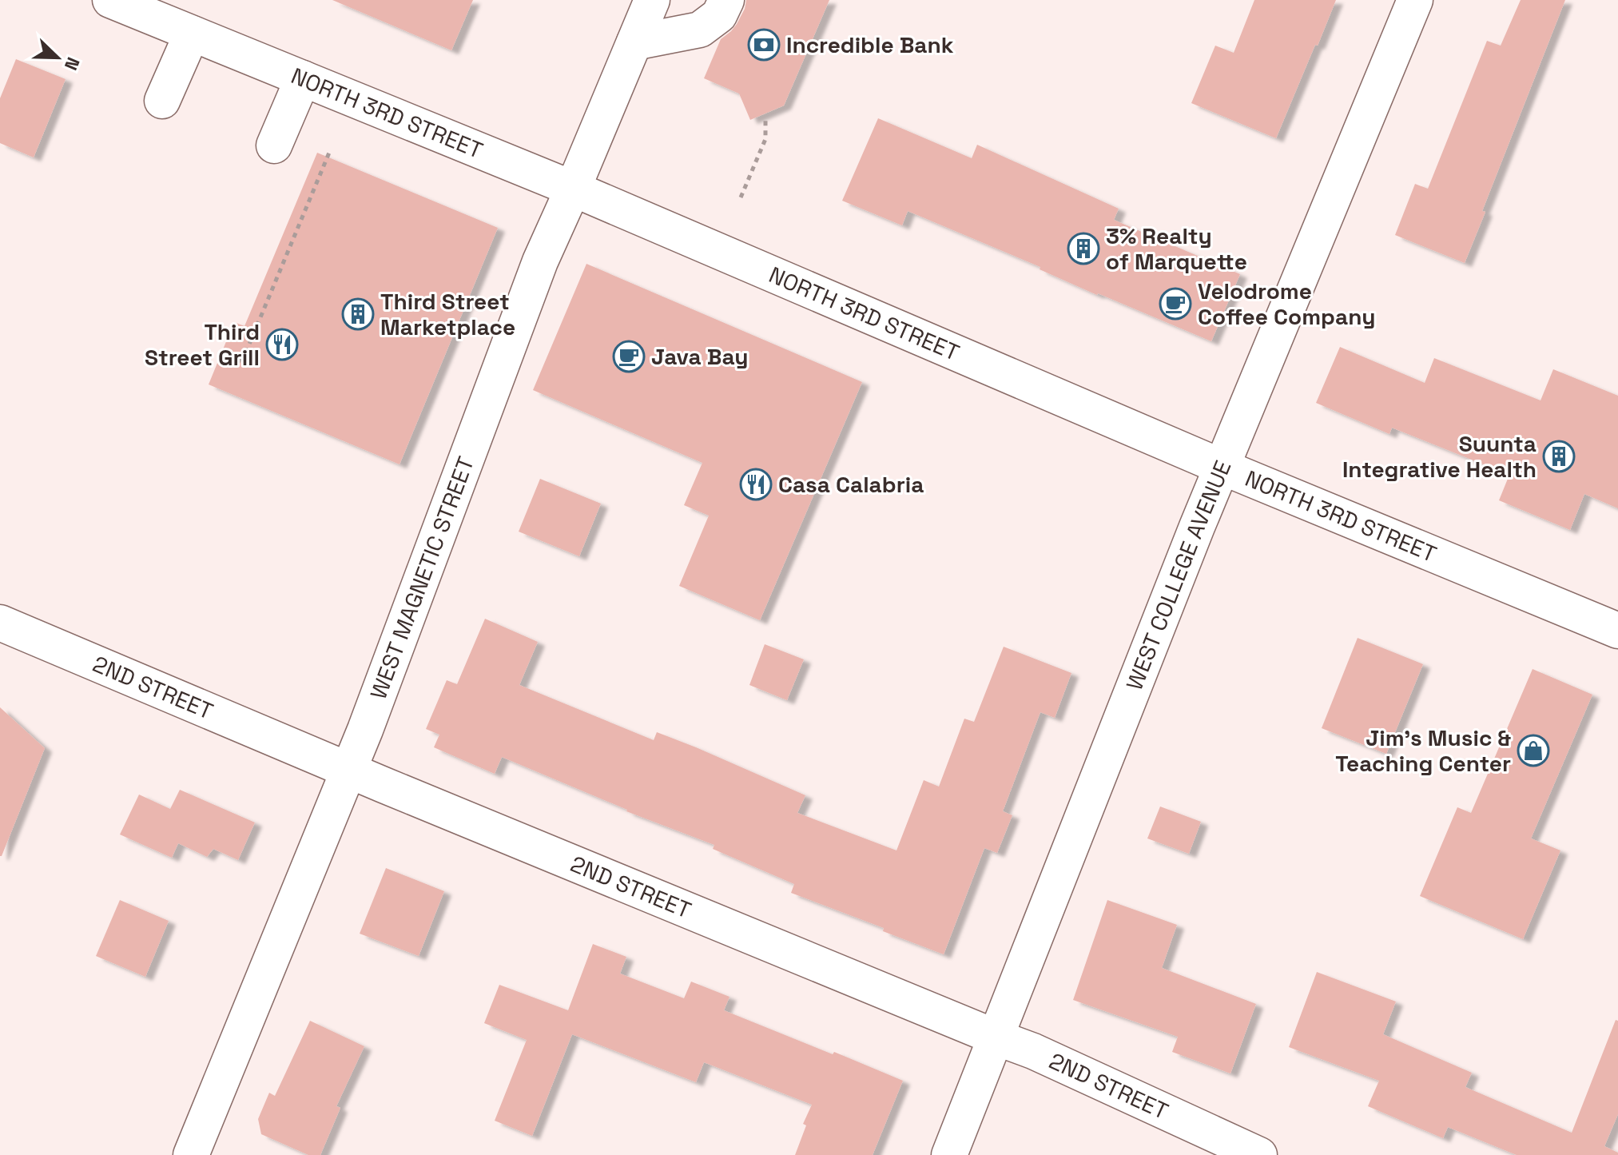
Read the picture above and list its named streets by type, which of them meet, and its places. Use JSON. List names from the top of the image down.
{
  "streets": {
    "street": [
      "NORTH 3RD STREET",
      "WEST COLLEGE AVENUE",
      "WEST MAGNETIC STREET",
      "2ND STREET"
    ]
  },
  "crossings": [
    ["NORTH 3RD STREET", "WEST COLLEGE AVENUE"],
    ["NORTH 3RD STREET", "WEST MAGNETIC STREET"],
    ["WEST COLLEGE AVENUE", "2ND STREET"],
    ["WEST MAGNETIC STREET", "2ND STREET"]
  ],
  "places": {
    "bank": ["Incredible Bank"],
    "building": ["3% Realty of Marquette", "Third Street Marketplace", "Suunta Integrative Health"],
    "cafe": ["Velodrome Coffee Company", "Java Bay"],
    "restaurant": ["Third Street Grill", "Casa Calabria"],
    "shop": ["Jim's Music & Teaching Center"]
  },
  "north": "bottom right"
}
